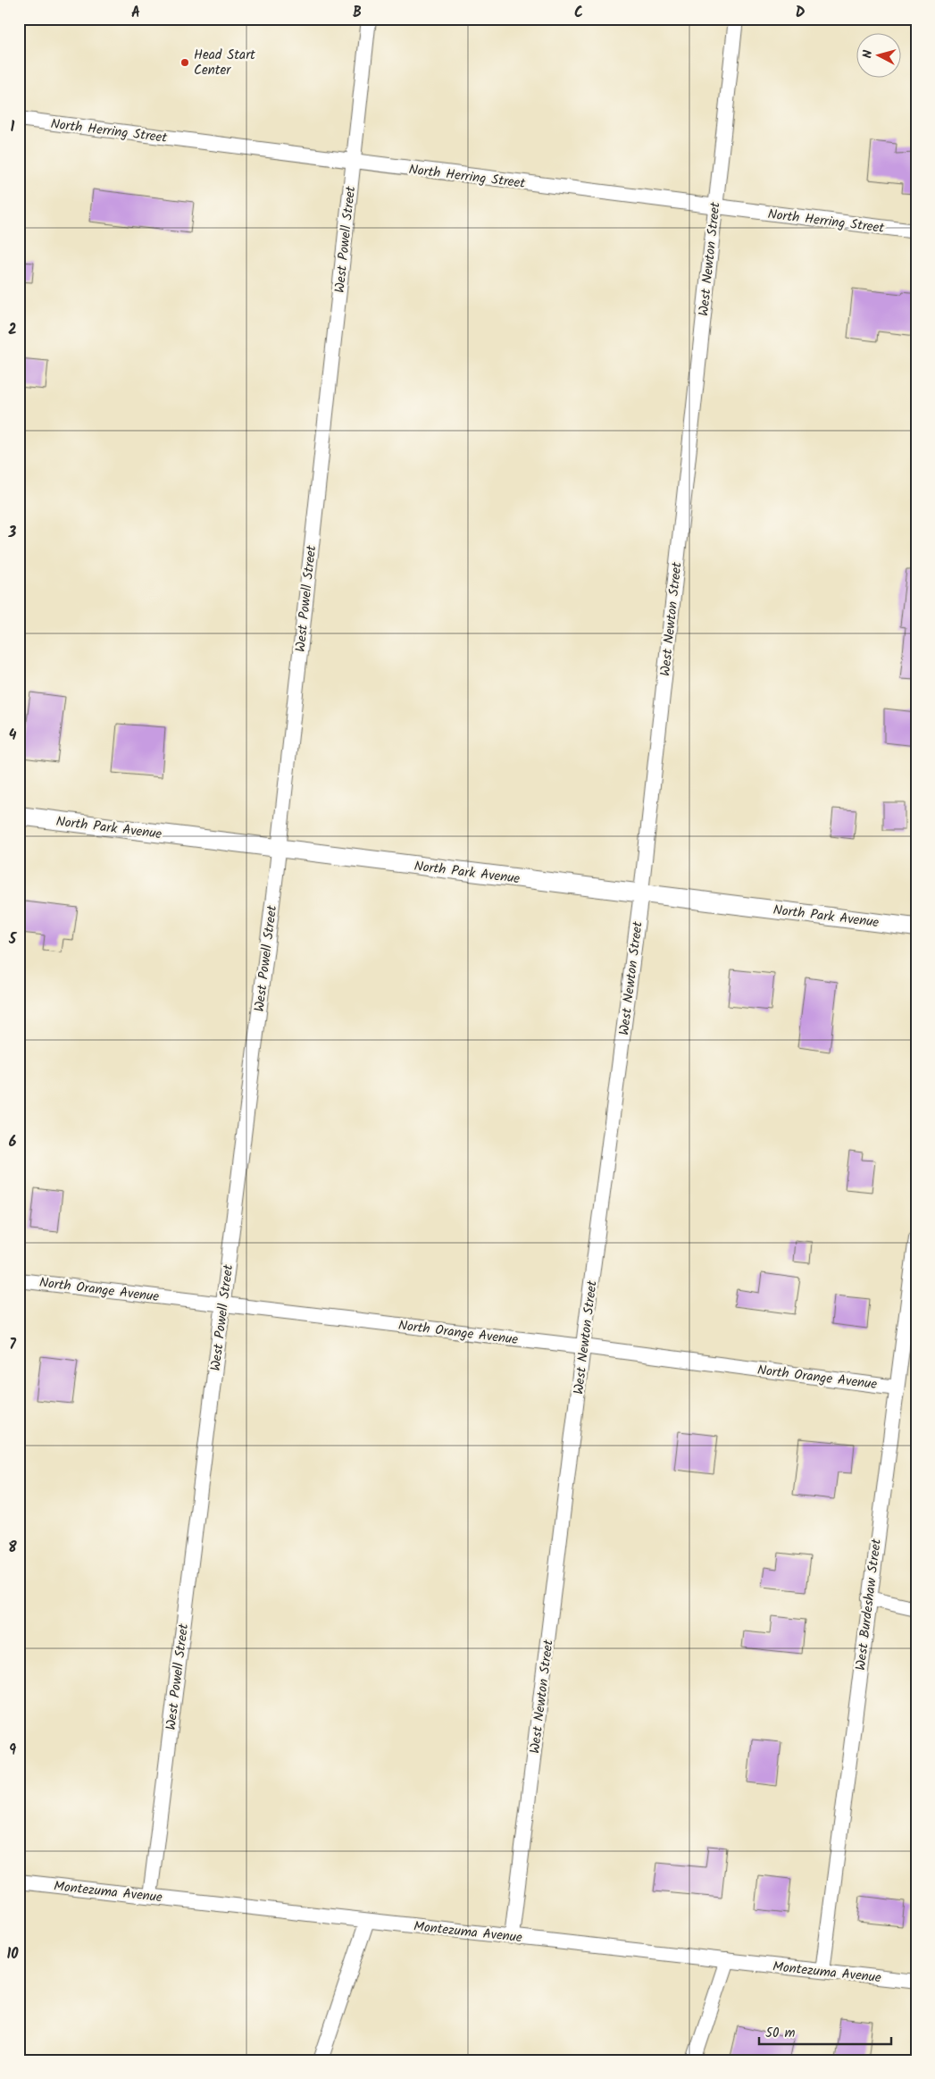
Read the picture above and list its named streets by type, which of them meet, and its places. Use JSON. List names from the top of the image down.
{
  "streets": {
    "street": [
      "North Herring Street",
      "West Powell Street",
      "West Newton Street",
      "North Park Avenue",
      "North Orange Avenue",
      "West Burdeshaw Street",
      "Montezuma Avenue"
    ]
  },
  "crossings": [
    ["North Herring Street", "West Powell Street"],
    ["North Herring Street", "West Newton Street"],
    ["West Powell Street", "North Park Avenue"],
    ["West Powell Street", "North Orange Avenue"],
    ["West Powell Street", "Montezuma Avenue"],
    ["West Newton Street", "North Park Avenue"],
    ["West Newton Street", "North Orange Avenue"],
    ["West Newton Street", "Montezuma Avenue"],
    ["North Orange Avenue", "West Burdeshaw Street"],
    ["West Burdeshaw Street", "Montezuma Avenue"]
  ],
  "places": ["Head Start Center"],
  "scale_bar": "50 m",
  "north": "left",
  "grid": {
    "columns": [
      "A",
      "B",
      "C",
      "D"
    ],
    "rows": [
      "1",
      "2",
      "3",
      "4",
      "5",
      "6",
      "7",
      "8",
      "9",
      "10"
    ]
  }
}
